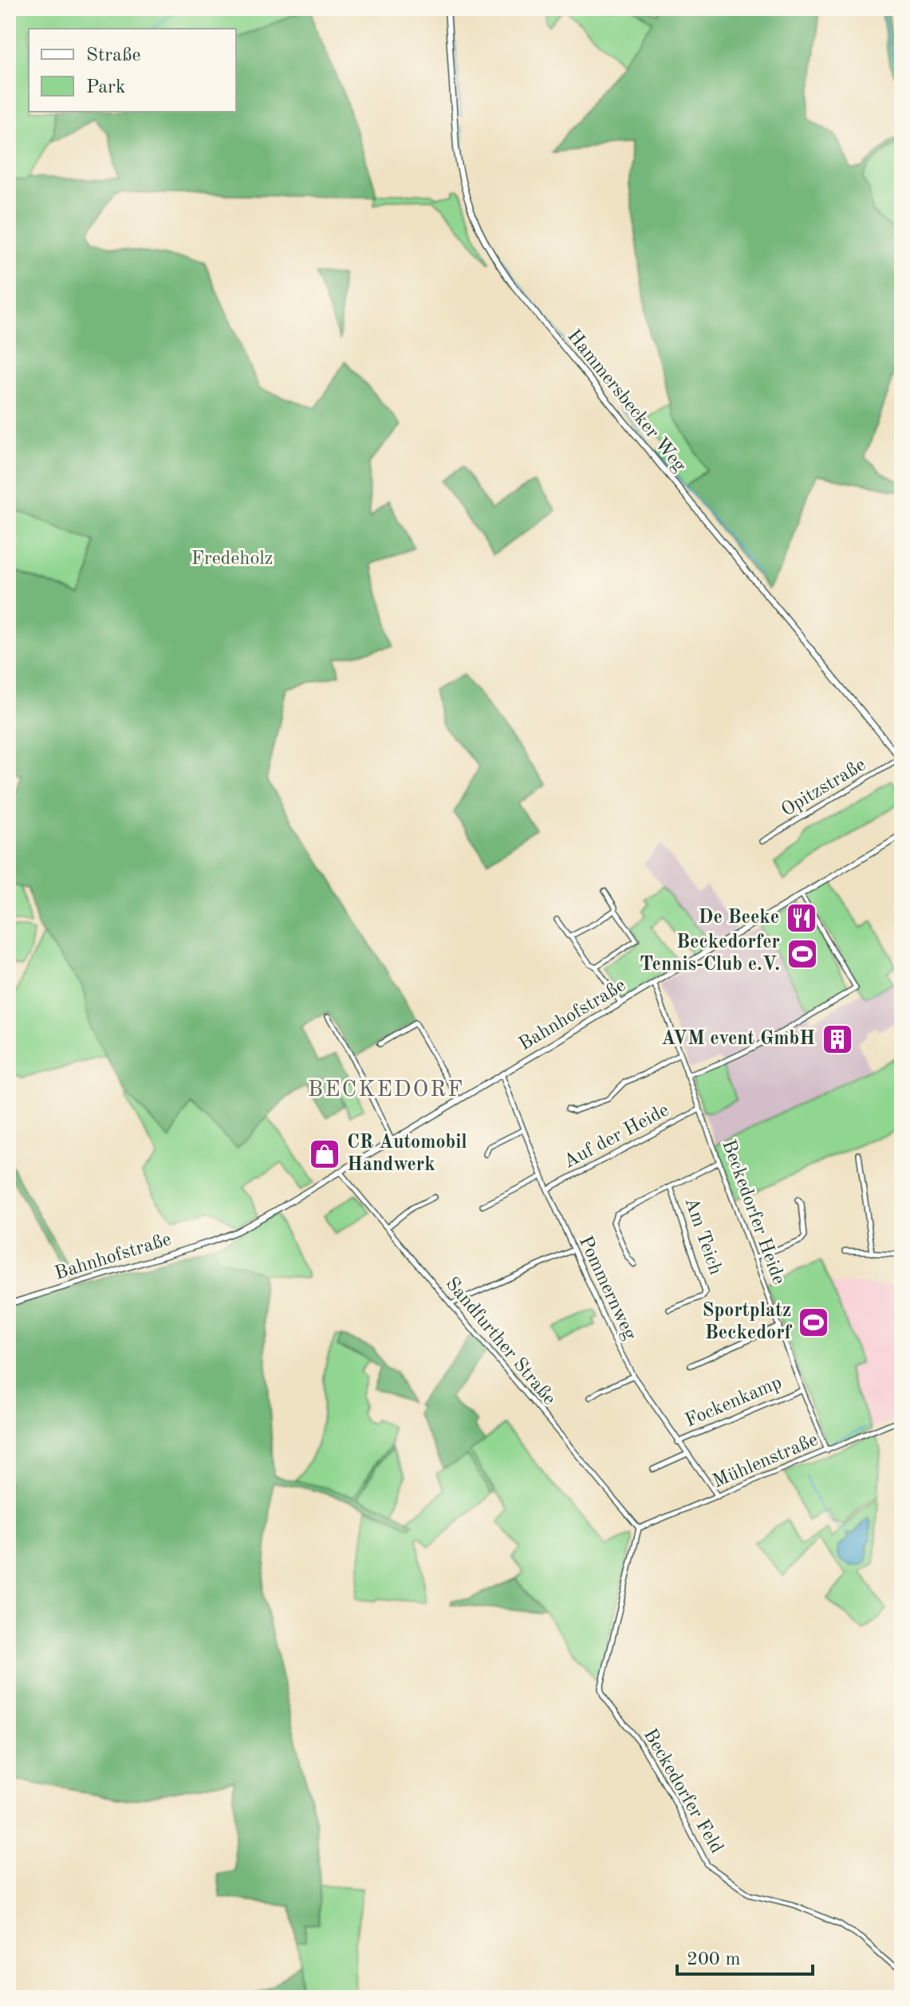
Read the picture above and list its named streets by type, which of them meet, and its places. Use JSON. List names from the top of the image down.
{
  "streets": {
    "street": [
      "Hammersbecker Weg",
      "Opitzstraße",
      "Bahnhofstraße",
      "Auf der Heide",
      "Beckedorfer Heide",
      "Am Teich",
      "Pommernweg",
      "Sandfurther Straße",
      "Fockenkamp",
      "Mühlenstraße",
      "Beckedorfer Feld"
    ]
  },
  "crossings": [
    ["Hammersbecker Weg", "Opitzstraße"],
    ["Bahnhofstraße", "Beckedorfer Heide"],
    ["Bahnhofstraße", "Pommernweg"],
    ["Bahnhofstraße", "Sandfurther Straße"],
    ["Auf der Heide", "Beckedorfer Heide"],
    ["Auf der Heide", "Pommernweg"],
    ["Beckedorfer Heide", "Am Teich"],
    ["Beckedorfer Heide", "Fockenkamp"],
    ["Beckedorfer Heide", "Mühlenstraße"],
    ["Pommernweg", "Fockenkamp"],
    ["Pommernweg", "Mühlenstraße"],
    ["Sandfurther Straße", "Mühlenstraße"],
    ["Sandfurther Straße", "Beckedorfer Feld"],
    ["Mühlenstraße", "Beckedorfer Feld"]
  ],
  "districts": ["BECKEDORF"],
  "parks": ["Fredeholz"],
  "places": {
    "restaurant": ["De Beeke"],
    "sports": ["Beckedorfer Tennis-Club e.V.", "Sportplatz Beckedorf"],
    "building": ["AVM event GmbH"],
    "shop": ["CR Automobil Handwerk"]
  },
  "legend": ["Straße", "Park"],
  "scale_bar": "200 m"
}
